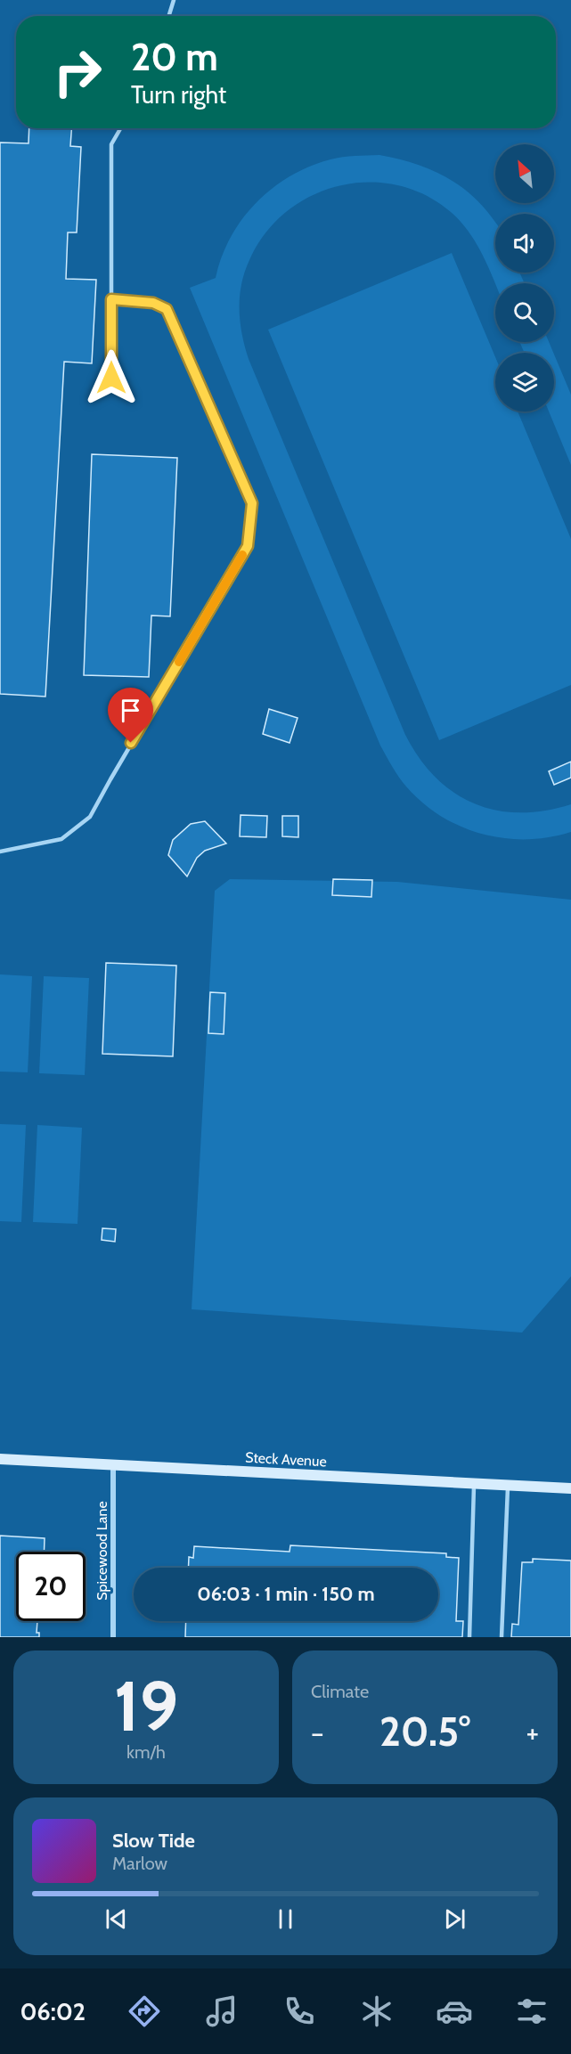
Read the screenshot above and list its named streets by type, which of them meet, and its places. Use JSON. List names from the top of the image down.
{
  "streets": {
    "street": ["Steck Avenue", "Spicewood Lane"]
  },
  "crossings": [
    ["Steck Avenue", "Spicewood Lane"]
  ],
  "north": "top left",
  "page": {
    "turn": ["20 m", "Turn right"],
    "limit": "20",
    "trip": "06:03 · 1 min · 150 m",
    "tile": [
      ["19", "km/h"],
      "Climate"
    ],
    "heat": ["−", "20.5°", "+"],
    "song": ["Slow Tide", "Marlow"],
    "tabs": "06:02"
  }
}
